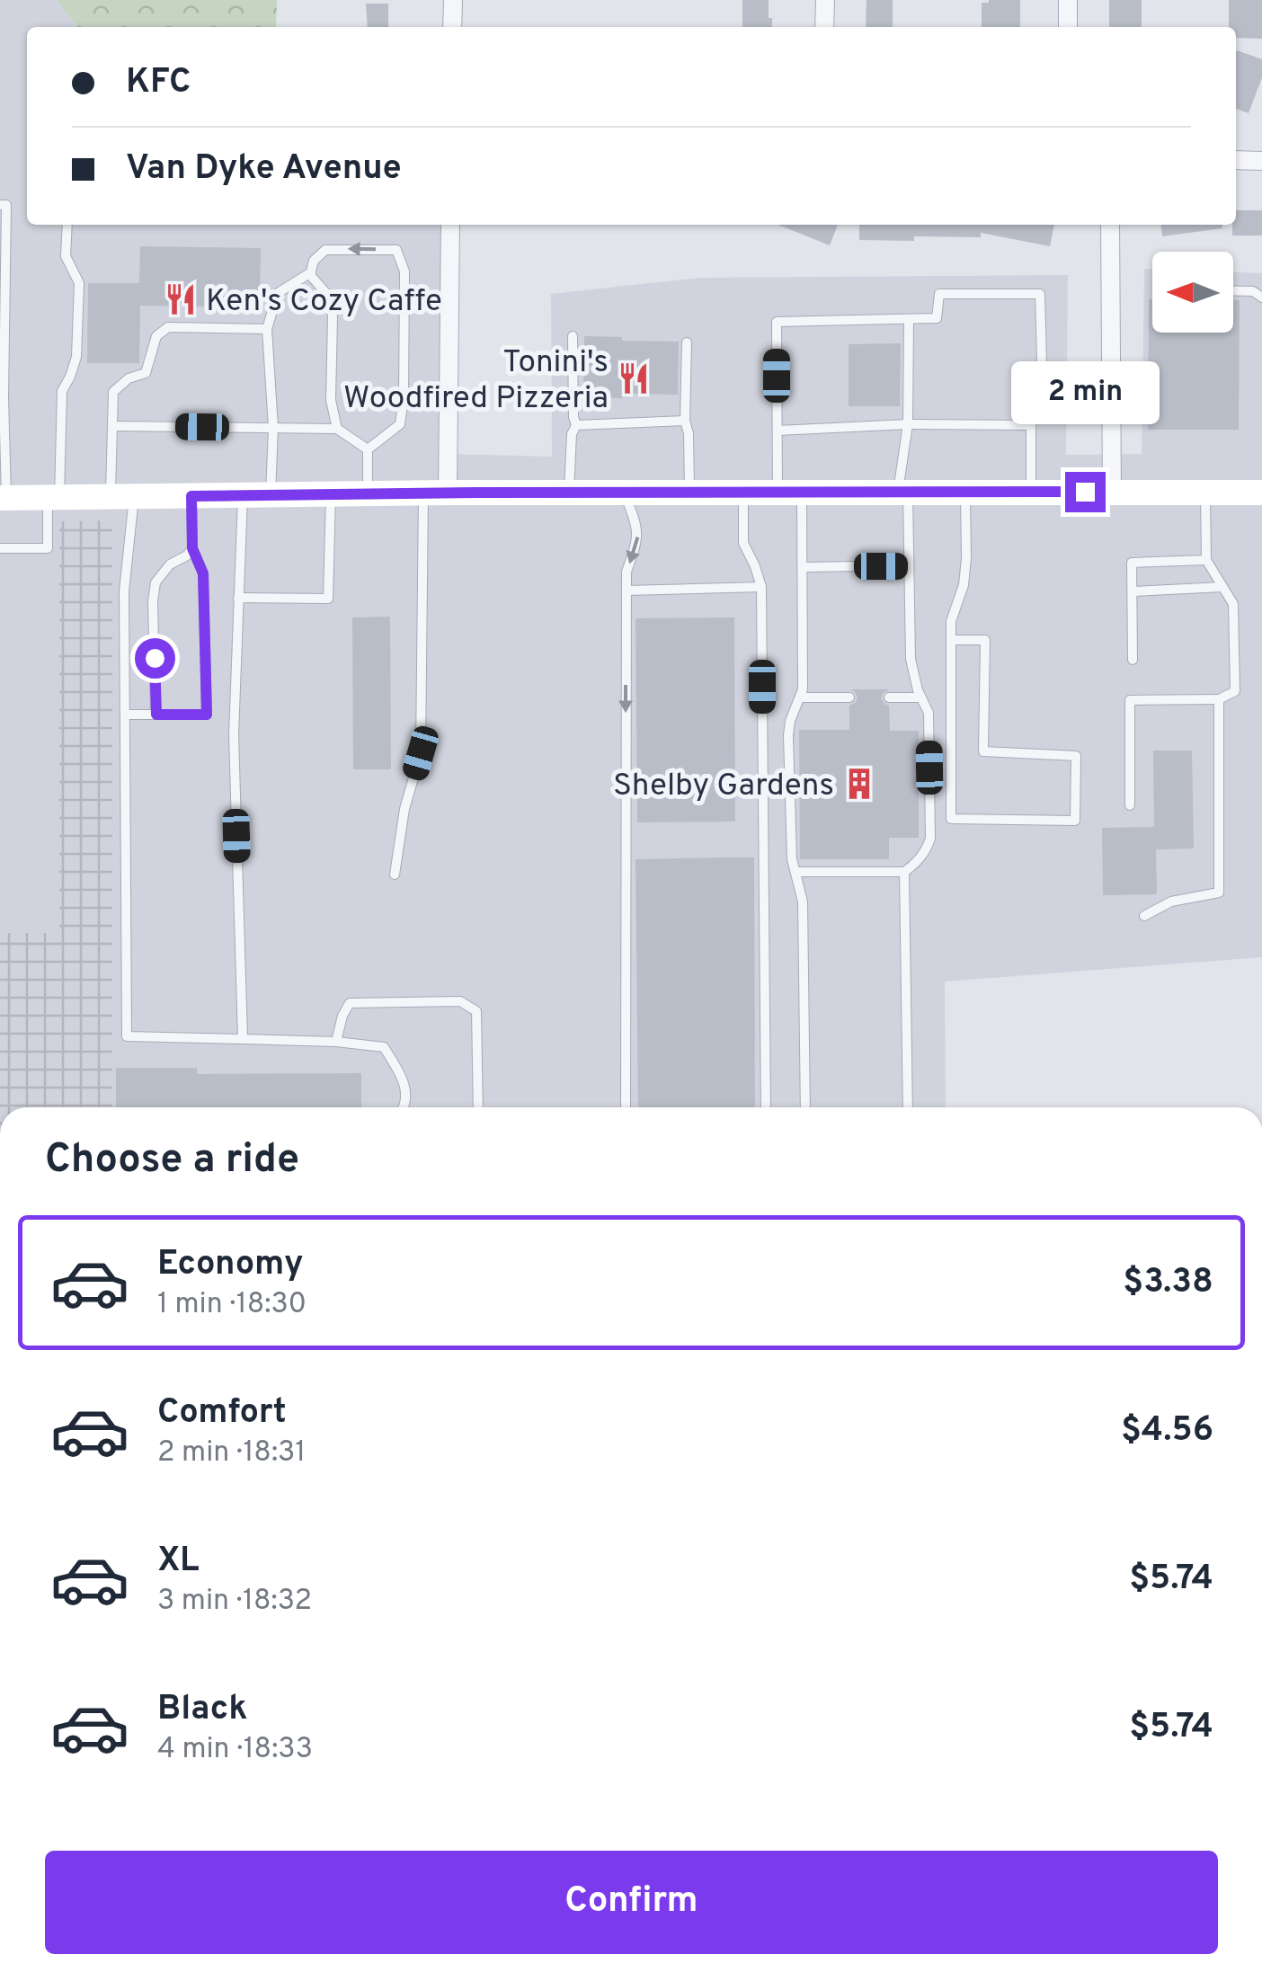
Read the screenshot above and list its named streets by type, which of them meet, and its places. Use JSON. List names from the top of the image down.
{
  "places": {
    "restaurant": ["Ken's Cozy Caffe", "Tonini's Woodfired Pizzeria"],
    "building": ["Shelby Gardens"]
  },
  "north": "left",
  "page": {
    "banner": ["KFC", "Van Dyke Avenue"],
    "bubble": "2 min",
    "heading": "Choose a ride",
    "list": [
      {
        "name": "Economy",
        "note": "1 min · 18:30",
        "value": "$3.38"
      },
      {
        "name": "Comfort",
        "note": "2 min · 18:31",
        "value": "$4.56"
      },
      {
        "name": "XL",
        "note": "3 min · 18:32",
        "value": "$5.74"
      },
      {
        "name": "Black",
        "note": "4 min · 18:33",
        "value": "$5.74"
      }
    ],
    "buttons": "Confirm"
  }
}
